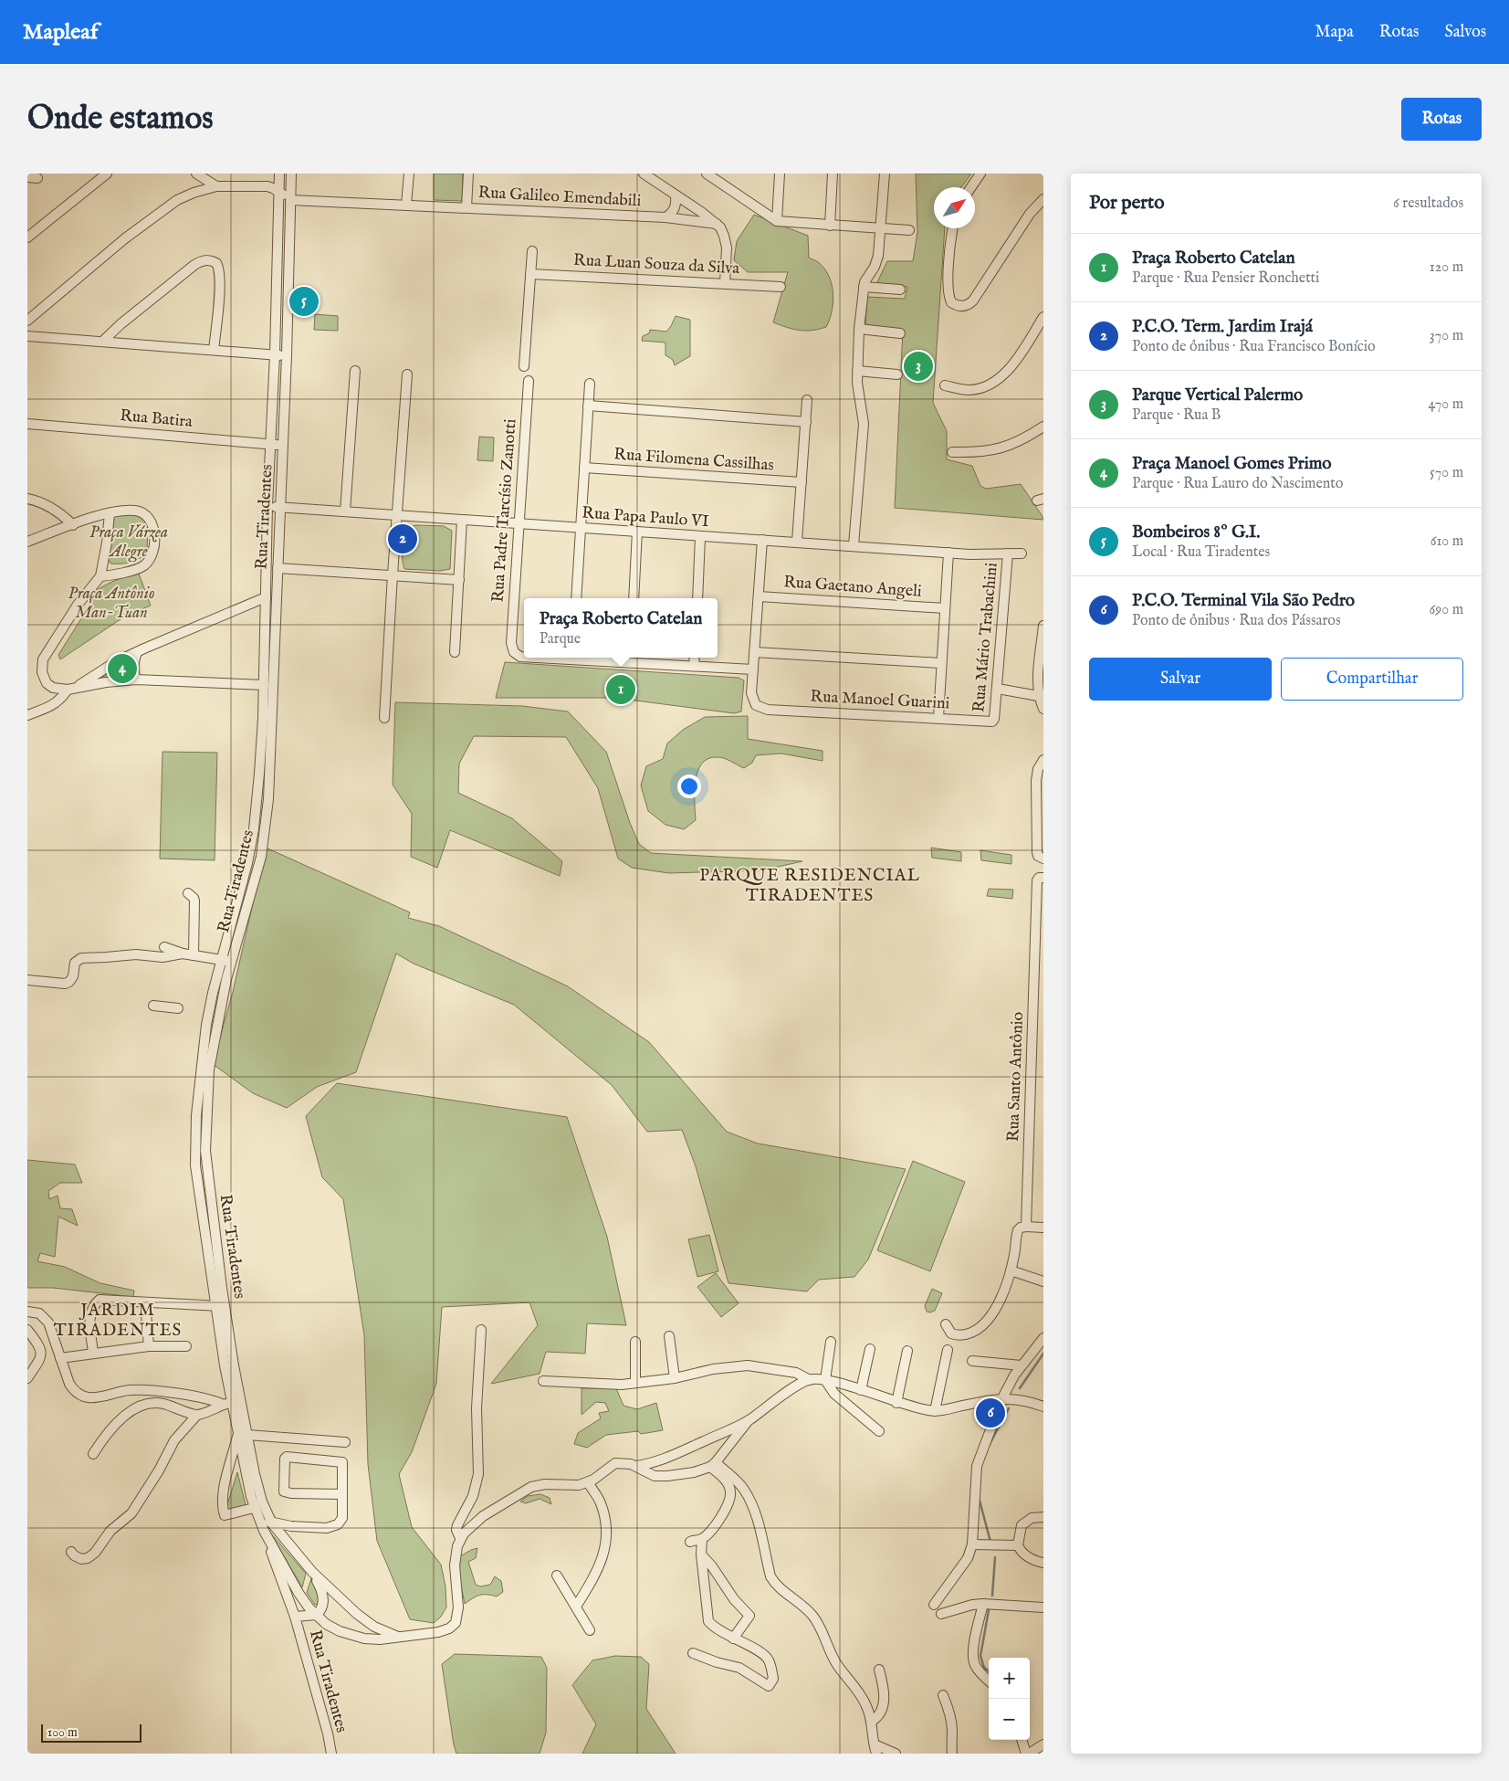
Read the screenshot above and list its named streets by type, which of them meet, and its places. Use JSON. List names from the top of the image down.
{
  "streets": {
    "street": [
      "Rua Galileo Emendabili",
      "Rua Luan Souza da Silva",
      "Rua Batira",
      "Rua Filomena Cassilhas",
      "Rua Padre Tarcísio Zanotti",
      "Rua Tiradentes",
      "Rua Papa Paulo VI",
      "Rua Gaetano Angeli",
      "Rua Mário Trabachini",
      "Rua Manoel Guarini",
      "Rua Santo Antônio"
    ]
  },
  "crossings": [
    ["Rua Galileo Emendabili", "Rua Tiradentes"],
    ["Rua Batira", "Rua Tiradentes"],
    ["Rua Padre Tarcísio Zanotti", "Rua Papa Paulo VI"],
    ["Rua Tiradentes", "Rua Papa Paulo VI"],
    ["Rua Papa Paulo VI", "Rua Mário Trabachini"],
    ["Rua Mário Trabachini", "Rua Manoel Guarini"]
  ],
  "districts": ["PARQUE RESIDENCIAL TIRADENTES", "JARDIM TIRADENTES"],
  "parks": ["Praça Várzea Alegre", "Praça Antônio Man-Tuan"],
  "scale_bar": "100 m",
  "north": "top right",
  "page": {
    "header": "Mapleaf",
    "nav": ["Mapa", "Rotas", "Salvos"],
    "buttons": [
      "Rotas",
      ["Salvar", "Compartilhar"]
    ],
    "title": "Onde estamos",
    "heading": ["Por perto", "6 resultados"],
    "list": [
      {
        "mark": "1",
        "name": "Praça Roberto Catelan",
        "note": "Parque · Rua Pensier Ronchetti",
        "value": "120 m"
      },
      {
        "mark": "2",
        "name": "P.C.O. Term. Jardim Irajá",
        "note": "Ponto de ônibus · Rua Francisco Bonício",
        "value": "370 m"
      },
      {
        "mark": "3",
        "name": "Parque Vertical Palermo",
        "note": "Parque · Rua B",
        "value": "470 m"
      },
      {
        "mark": "4",
        "name": "Praça Manoel Gomes Primo",
        "note": "Parque · Rua Lauro do Nascimento",
        "value": "570 m"
      },
      {
        "mark": "5",
        "name": "Bombeiros 8º G.I.",
        "note": "Local · Rua Tiradentes",
        "value": "610 m"
      },
      {
        "mark": "6",
        "name": "P.C.O. Terminal Vila São Pedro",
        "note": "Ponto de ônibus · Rua dos Pássaros",
        "value": "690 m"
      }
    ],
    "pins": [
      "5",
      "3",
      "2",
      "4",
      "1",
      "6"
    ],
    "popup": ["Praça Roberto Catelan", "Parque"],
    "map_buttons": ["+", "−"],
    "scale": "100 m"
  }
}
